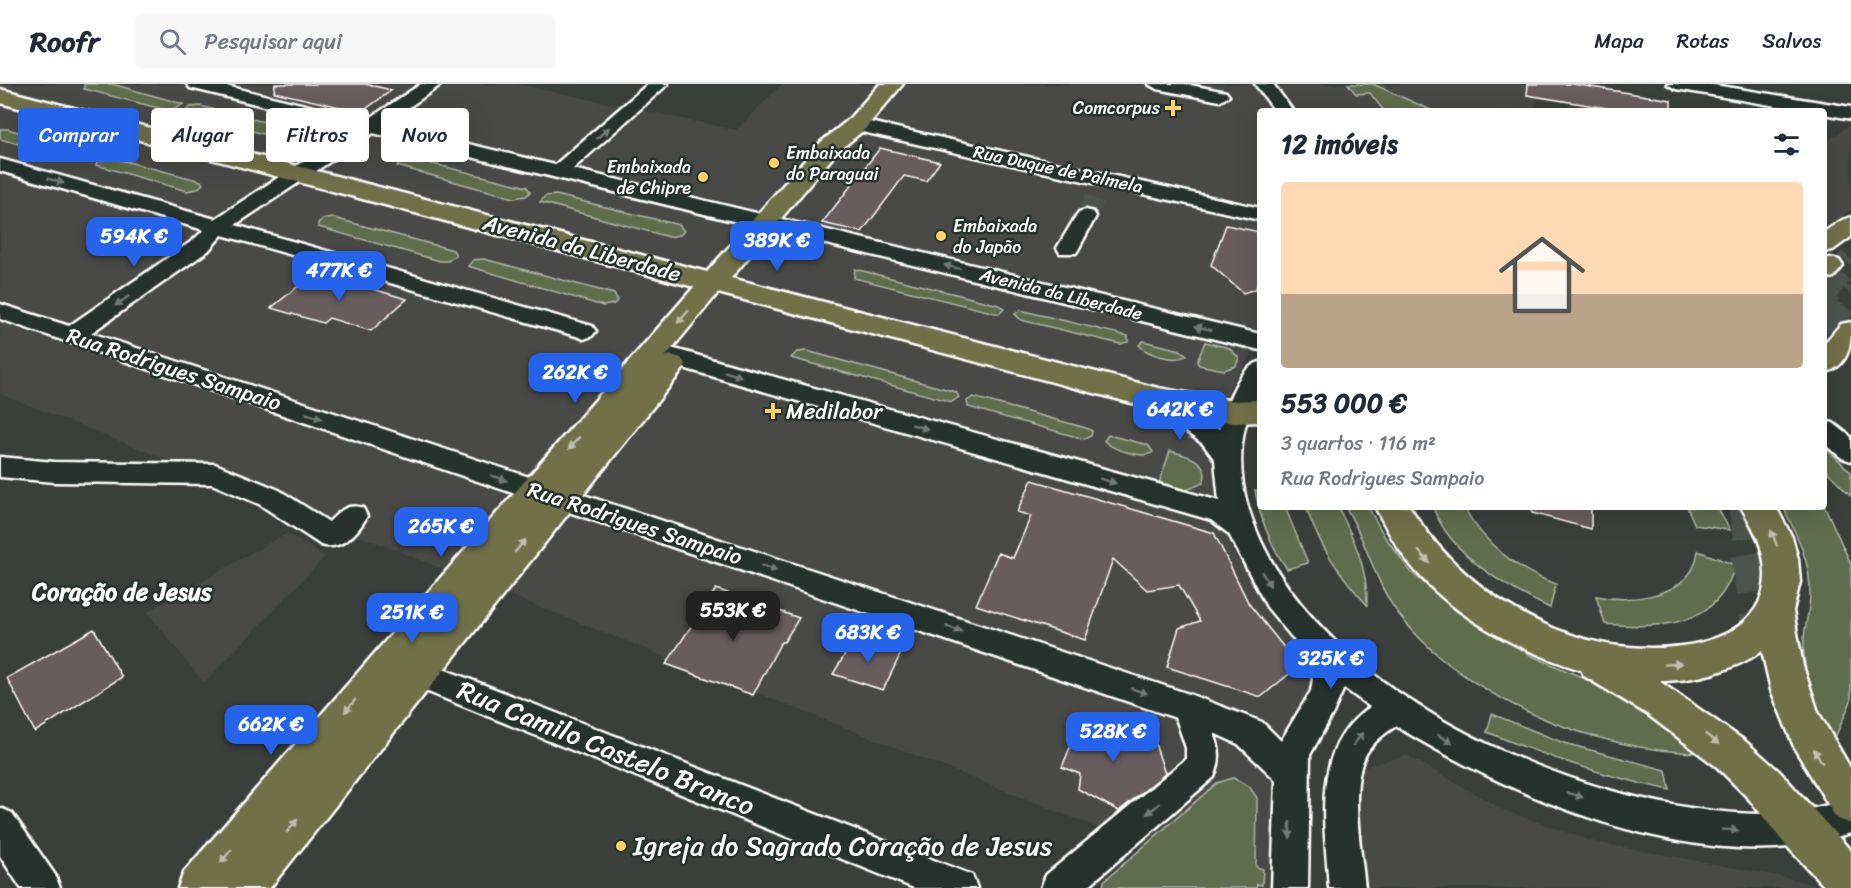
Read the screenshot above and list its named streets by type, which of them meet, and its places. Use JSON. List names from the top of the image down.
{
  "streets": {
    "main road": ["Avenida da Liberdade"],
    "street": ["Rua Duque de Palmela", "Rua Rodrigues Sampaio", "Rua Camilo Castelo Branco"]
  },
  "districts": ["Coração de Jesus"],
  "places": {
    "health": ["Comcorpus", "Medilabor"],
    "other": [
      "Embaixada do Paraguai",
      "Embaixada de Chipre",
      "Embaixada do Japão",
      "Igreja do Sagrado Coração de Jesus"
    ]
  },
  "page": {
    "header": "Roofr",
    "search": "Pesquisar aqui",
    "nav": ["Mapa", "Rotas", "Salvos"],
    "chip": [
      "Comprar",
      "Alugar",
      "Filtros",
      "Novo"
    ],
    "heading": "12 imóveis",
    "list": [
      {
        "name": "553 000 €",
        "note": "3 quartos · 116 m² · Rua Rodrigues Sampaio"
      }
    ],
    "price": [
      "594K €",
      "389K €",
      "477K €",
      "262K €",
      "642K €",
      "265K €",
      "553K €",
      "251K €",
      "683K €",
      "325K €",
      "662K €",
      "528K €"
    ]
  }
}
